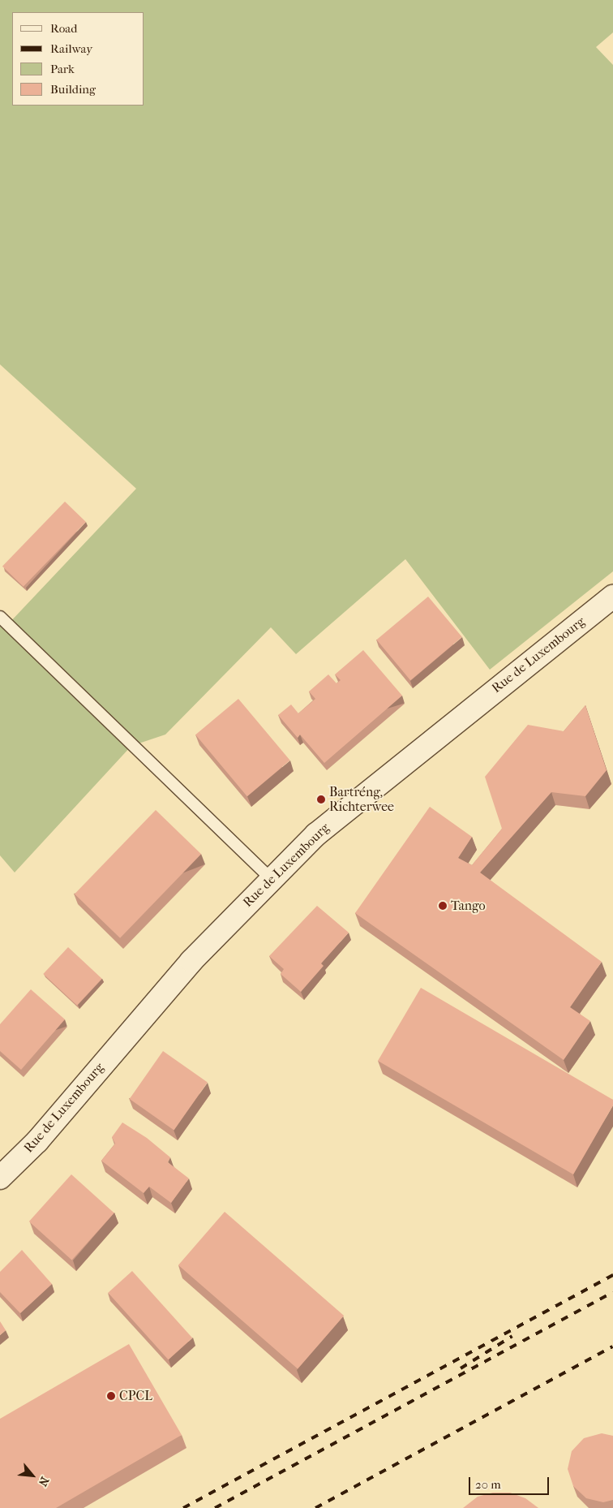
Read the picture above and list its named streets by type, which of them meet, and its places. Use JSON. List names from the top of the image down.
{
  "streets": {
    "main road": ["Rue de Luxembourg"]
  },
  "places": ["Bartréng, Richterwee", "Tango", "CPCL"],
  "legend": [
    "Road",
    "Railway",
    "Park",
    "Building"
  ],
  "scale_bar": "20 m",
  "north": "bottom right"
}
